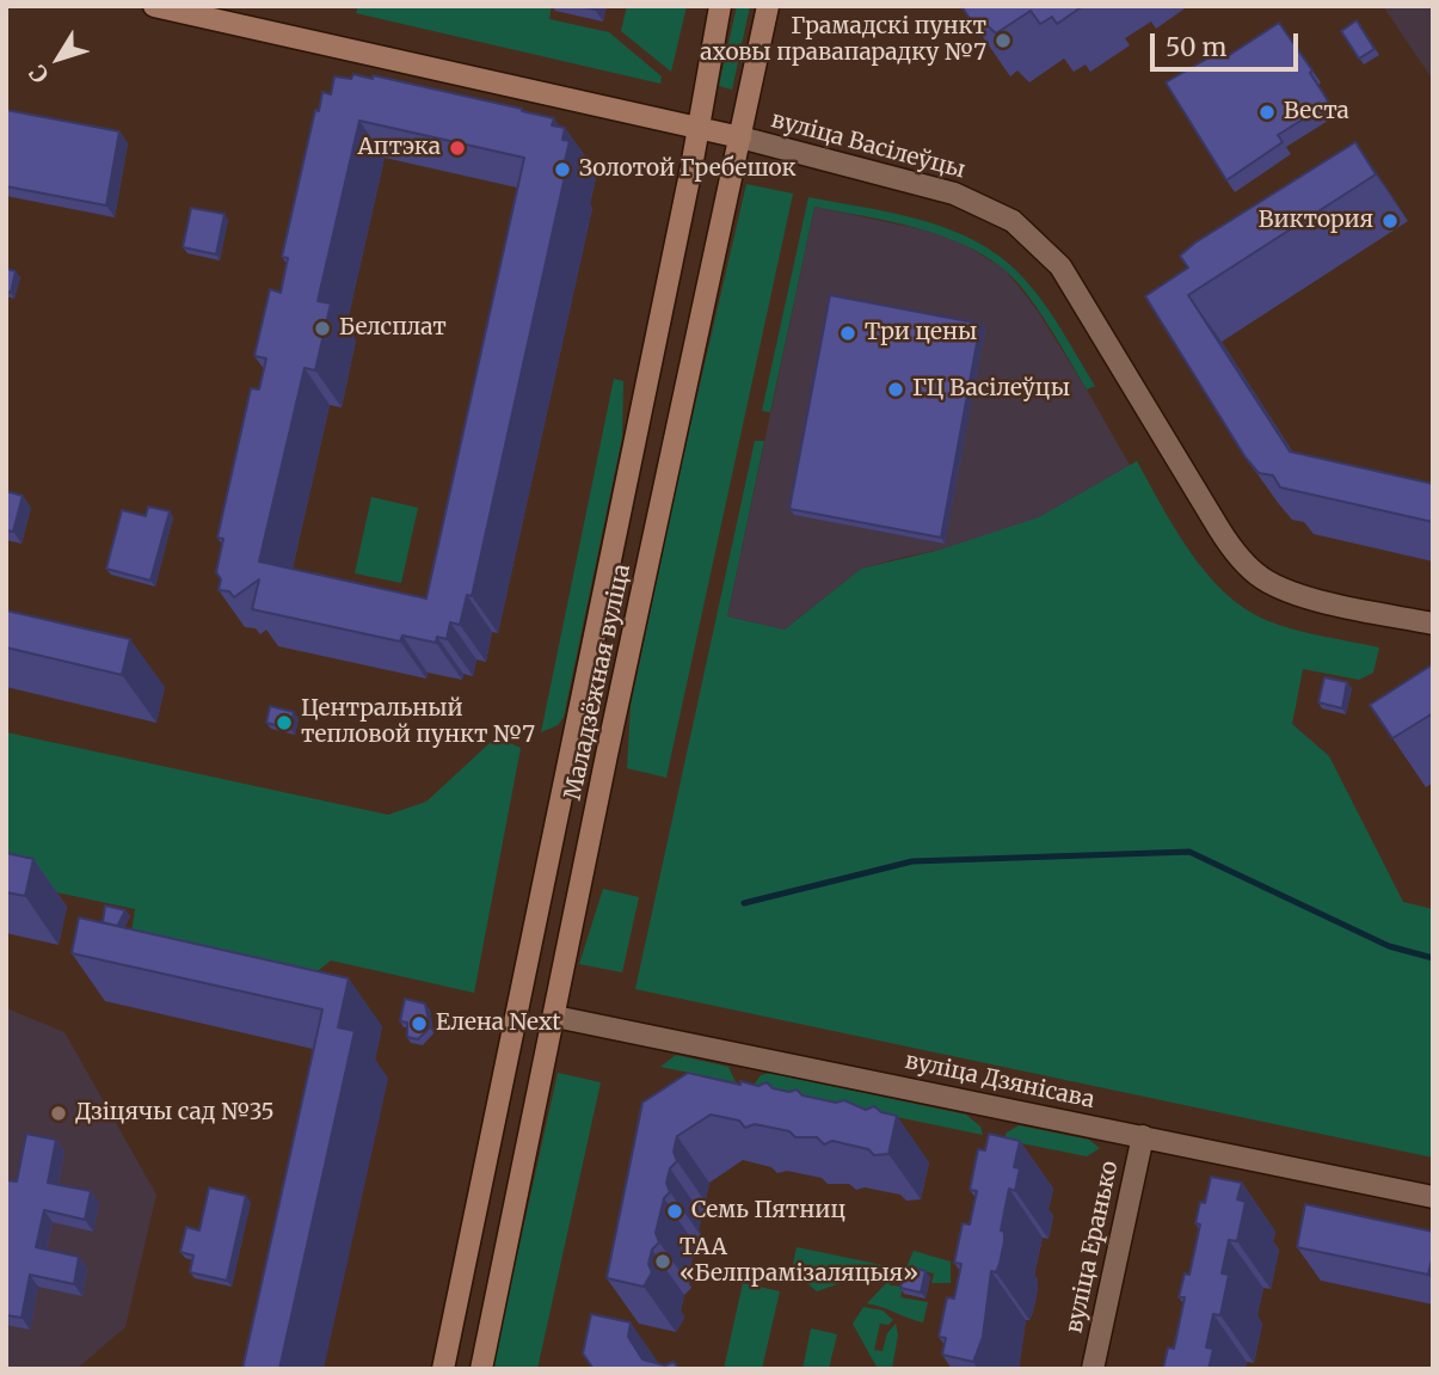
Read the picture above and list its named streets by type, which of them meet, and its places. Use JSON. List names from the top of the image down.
{
  "streets": {
    "main road": ["вуліца Васілеўцы", "Маладзёжная вуліца"],
    "street": ["вуліца Дзянісава", "вуліца Еранько"]
  },
  "crossings": [
    ["вуліца Васілеўцы", "Маладзёжная вуліца"],
    ["Маладзёжная вуліца", "вуліца Дзянісава"],
    ["вуліца Дзянісава", "вуліца Еранько"]
  ],
  "places": [
    "Грамадскі пункт аховы правапарадку №7",
    "Веста",
    "Аптэка",
    "Золотой Гребешок",
    "Виктория",
    "Белсплат",
    "Три цены",
    "ГЦ Васілеўцы",
    "Центральный тепловой пункт №7",
    "Елена Next",
    "Дзіцячы сад №35",
    "Семь Пятниц",
    "ТАА «Белпрамізаляцыя»"
  ],
  "scale_bar": "50 m",
  "north": "bottom left"
}
